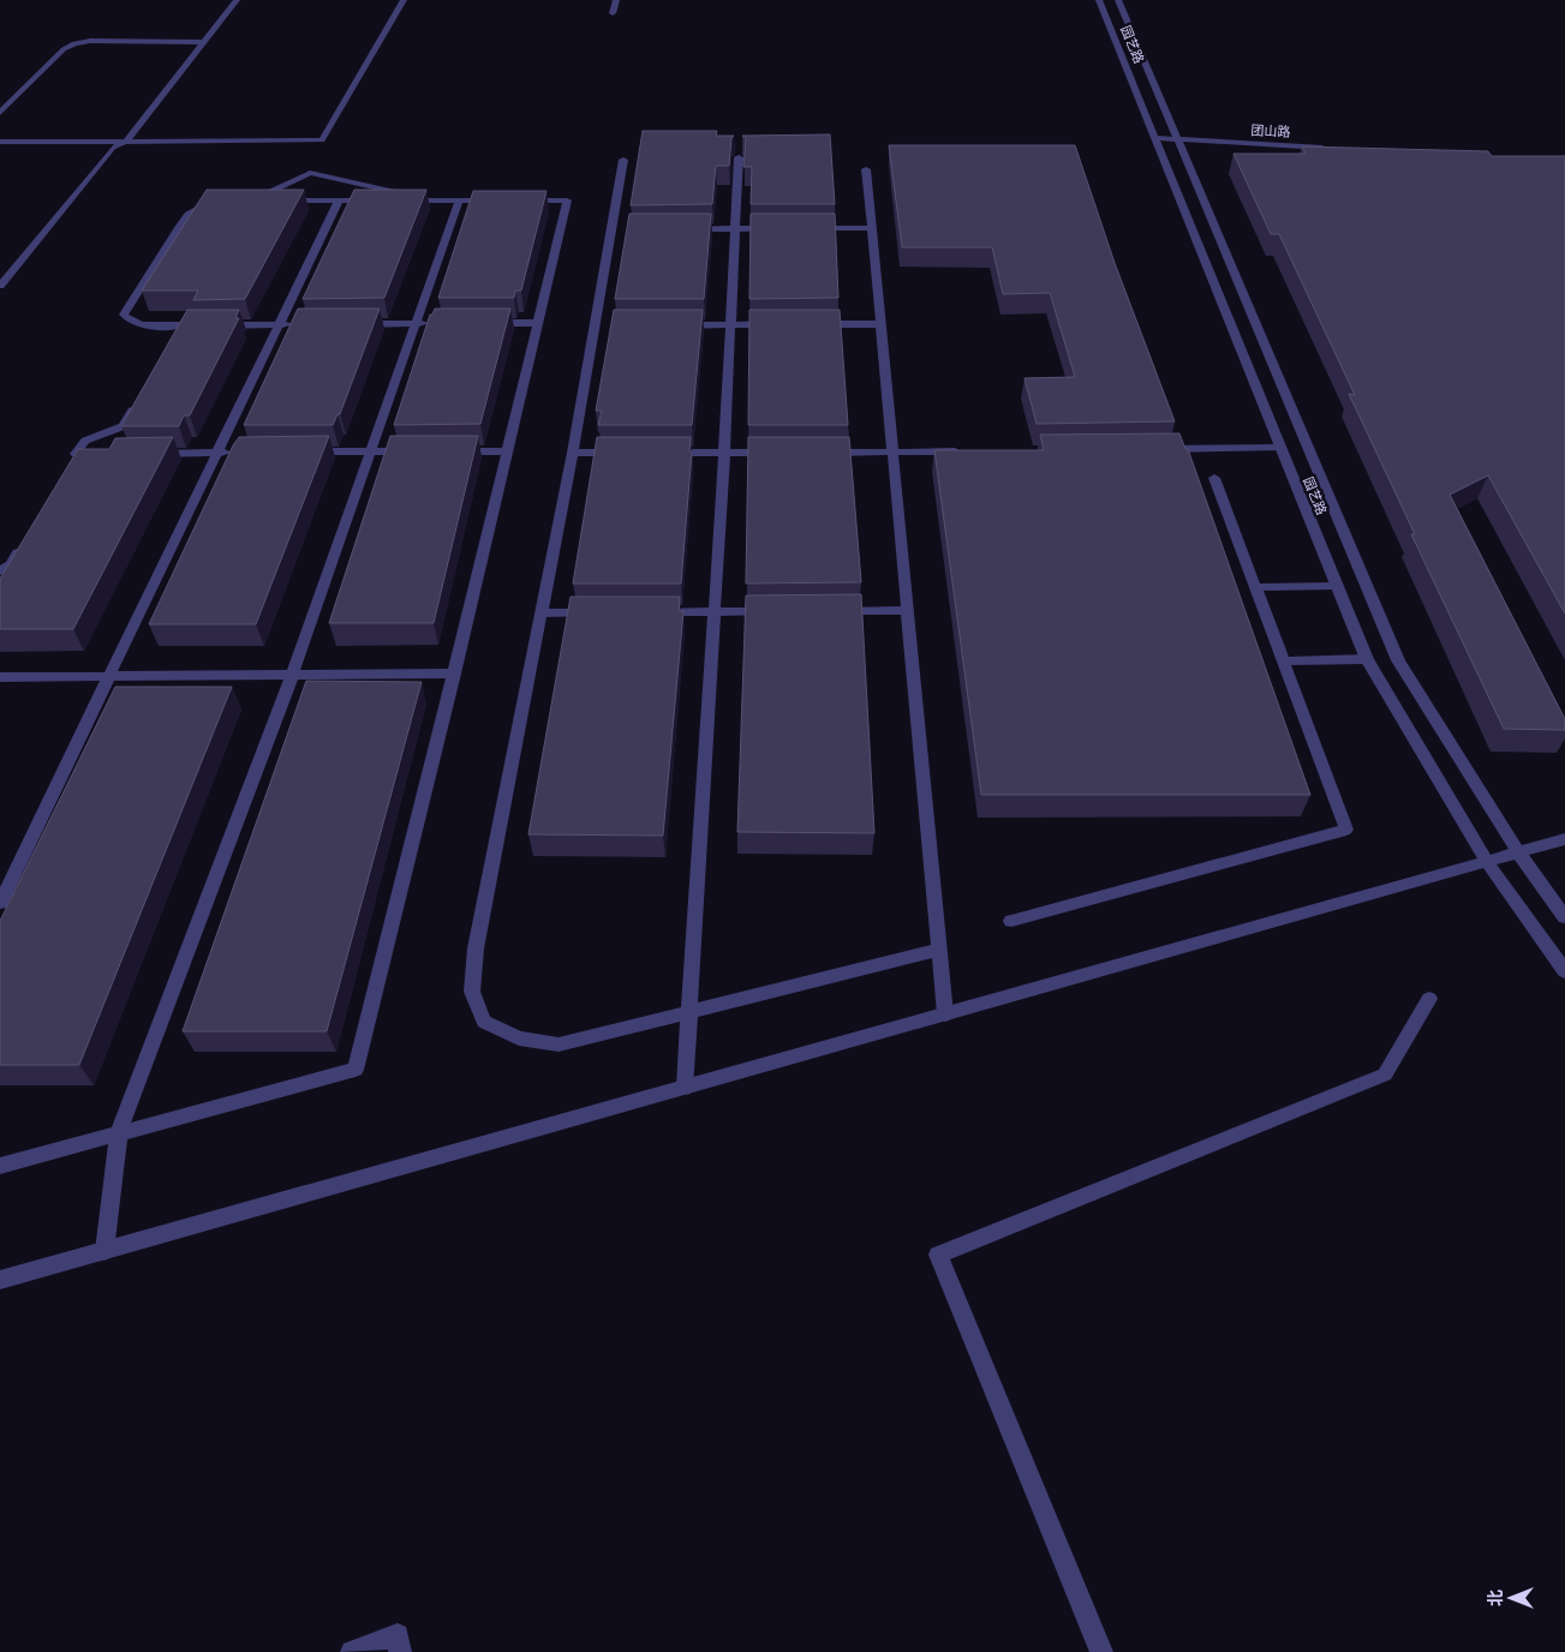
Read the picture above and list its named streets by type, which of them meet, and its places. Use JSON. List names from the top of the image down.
{
  "streets": {
    "street": ["园艺路", "团山路"]
  },
  "crossings": [
    ["园艺路", "团山路"]
  ],
  "north": "left"
}
